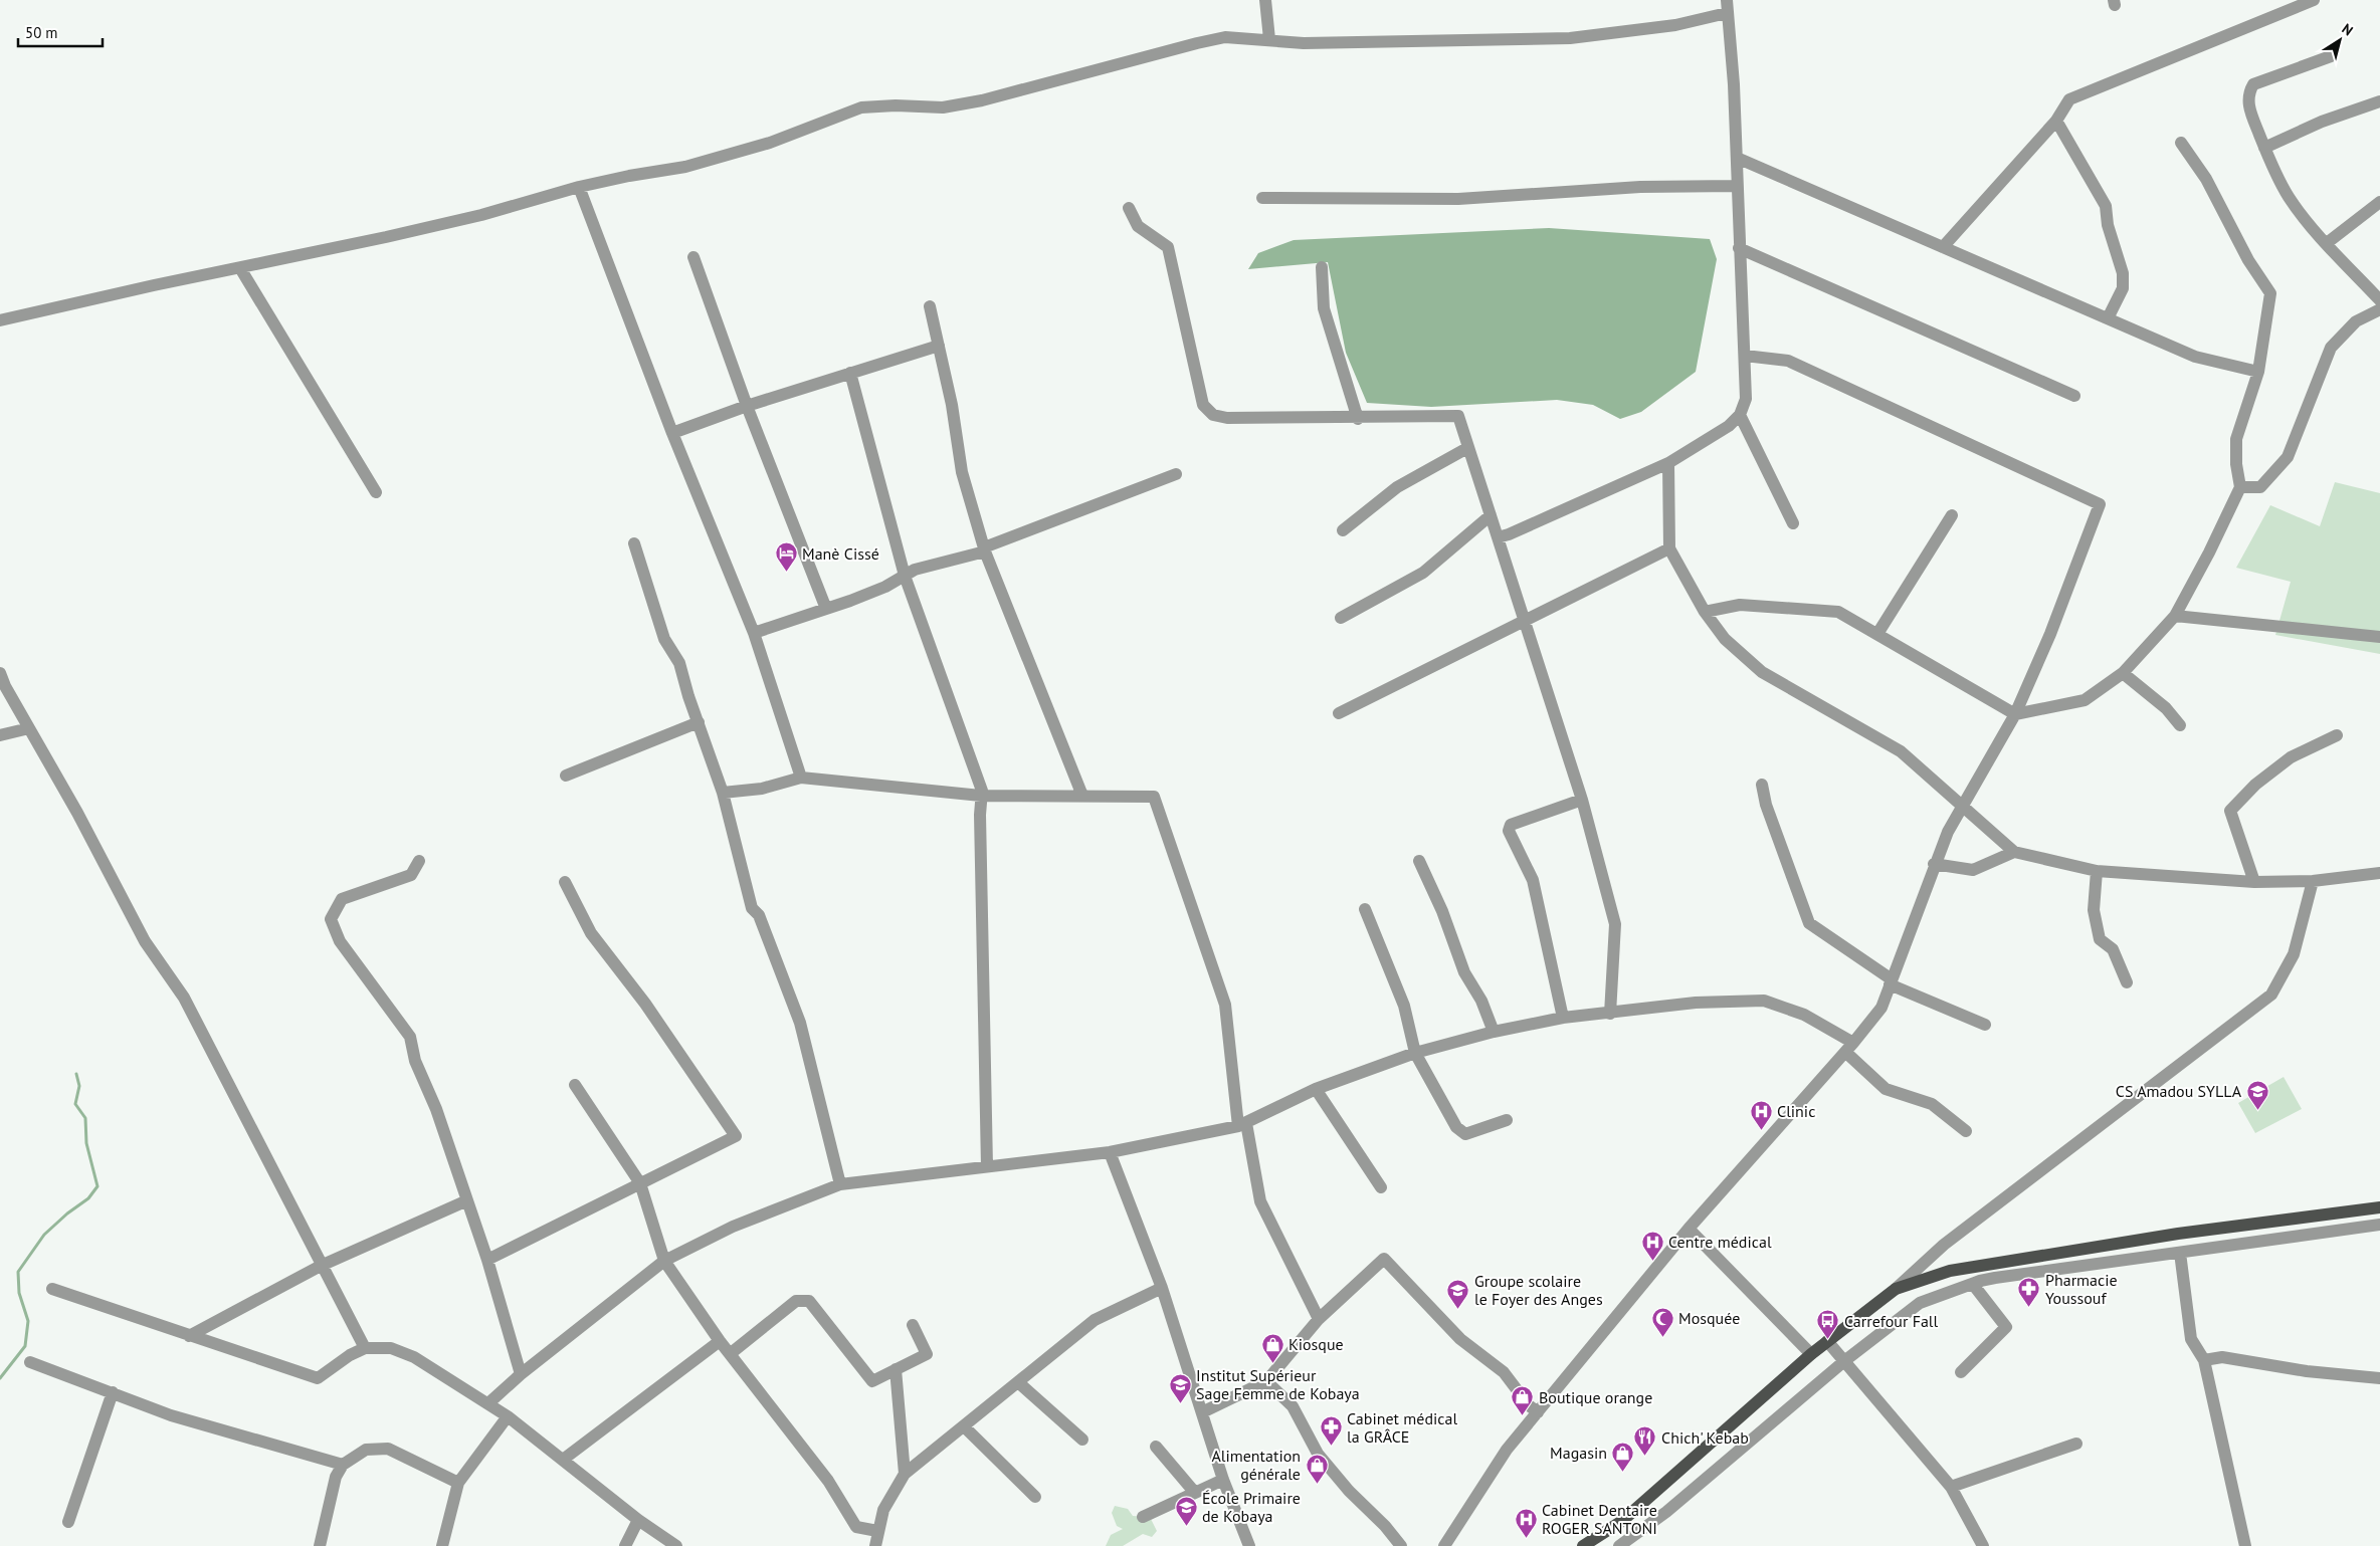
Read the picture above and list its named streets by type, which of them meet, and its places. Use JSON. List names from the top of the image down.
{
  "places": {
    "hotel": ["Manè Cissé"],
    "school or university": [
      "CS Amadou SYLLA",
      "Groupe scolaire le Foyer des Anges",
      "Institut Supérieur Sage Femme de Kobaya",
      "École Primaire de Kobaya"
    ],
    "hospital": ["Clinic", "Centre médical", "Cabinet Dentaire ROGER SANTONI"],
    "pharmacy": ["Pharmacie Youssouf", "Cabinet médical la GRÂCE"],
    "mosque": ["Mosquée"],
    "bus stop": ["Carrefour Fall"],
    "shop": [
      "Kiosque",
      "Boutique orange",
      "Magasin",
      "Alimentation générale"
    ],
    "restaurant": ["Chich' Kebab"]
  },
  "scale_bar": "50 m",
  "north": "top right"
}
